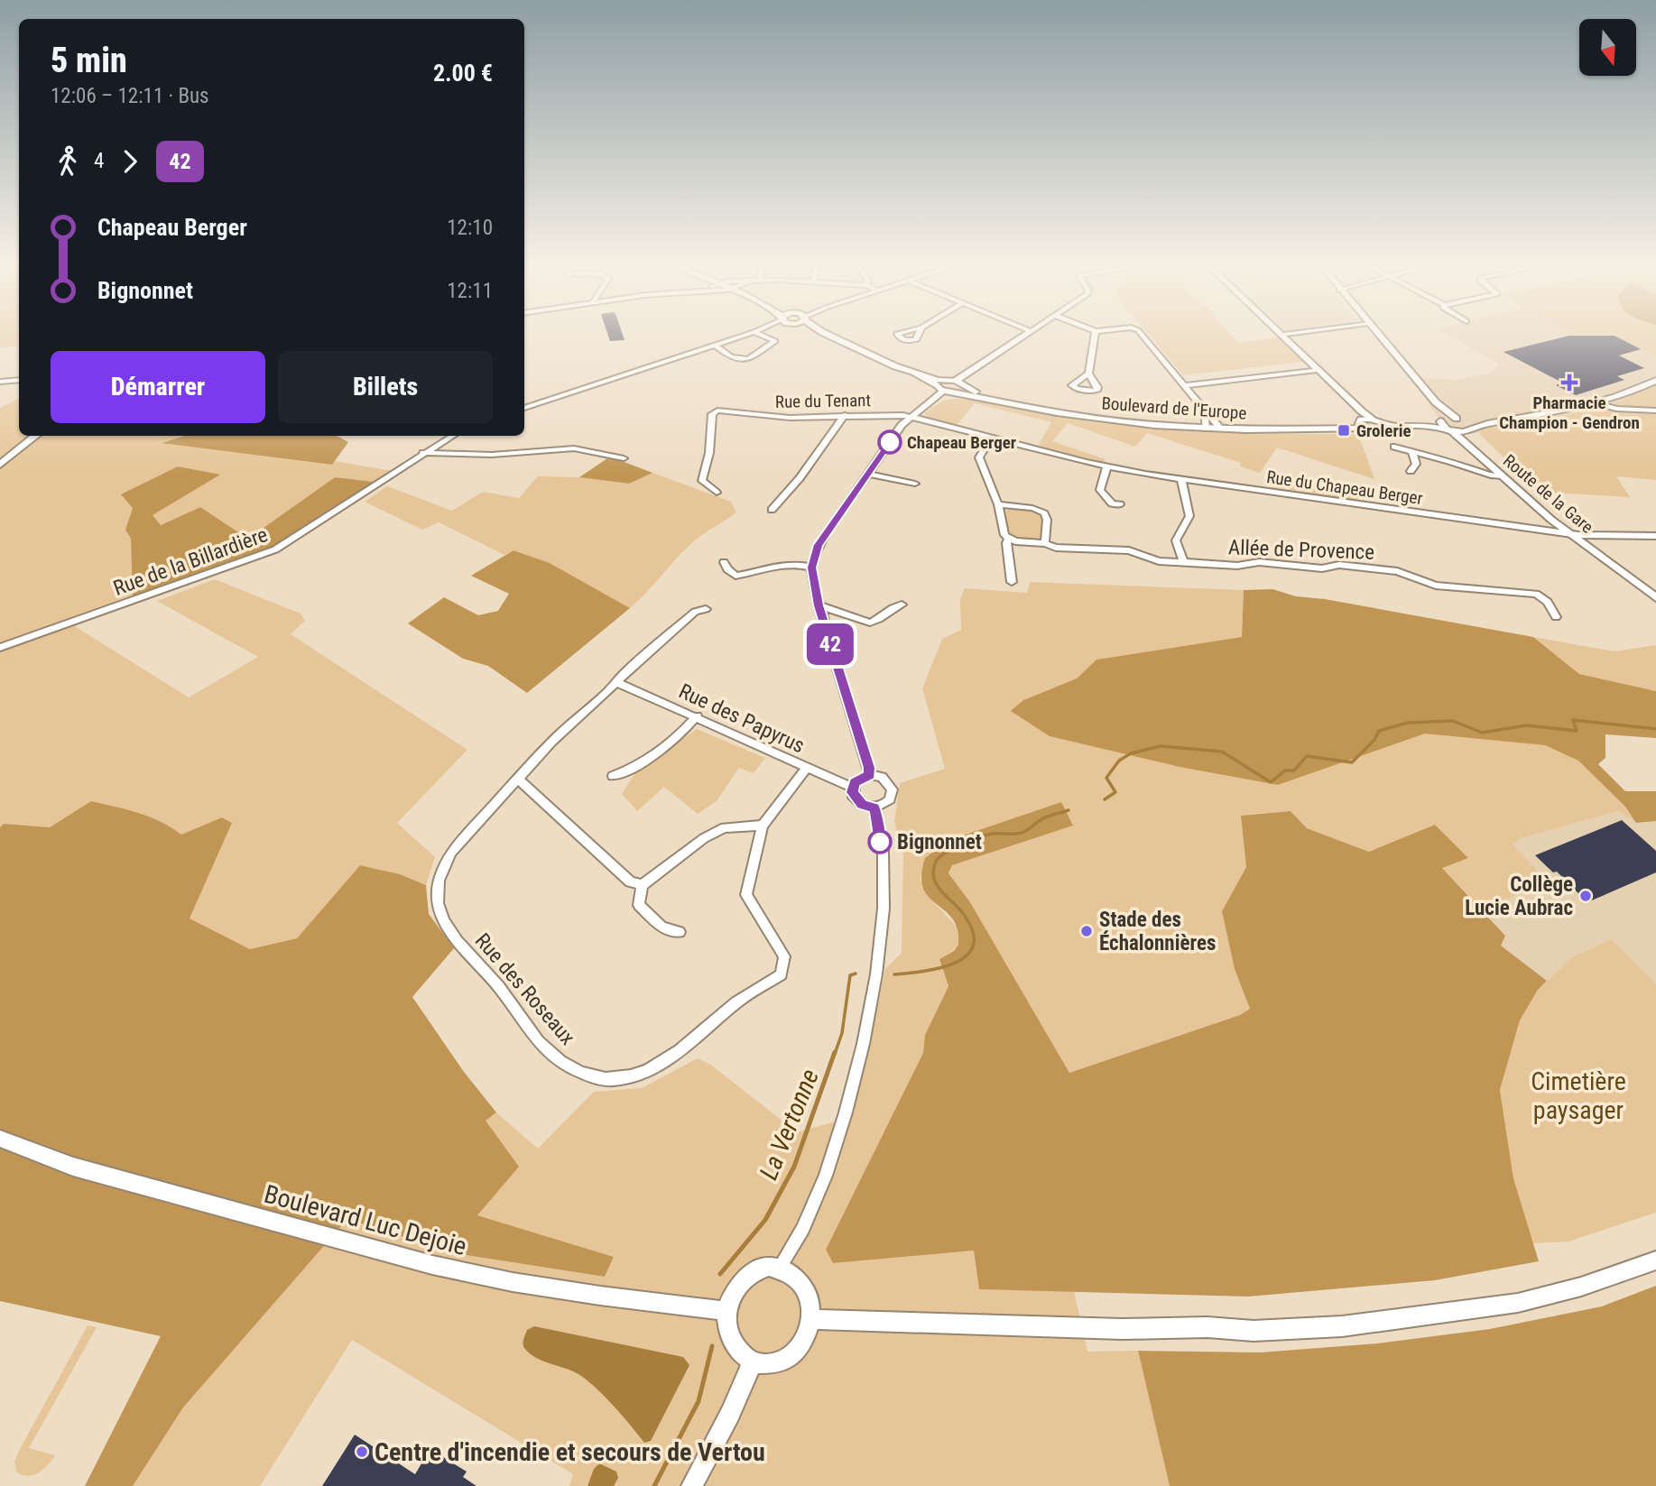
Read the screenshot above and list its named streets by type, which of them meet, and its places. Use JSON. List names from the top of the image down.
{
  "streets": {
    "main road": ["Boulevard Luc Dejoie"],
    "street": [
      "Rue du Tenant",
      "Boulevard de l'Europe",
      "Rue du Chapeau Berger",
      "Route de la Gare",
      "Allée de Provence",
      "Rue de la Billardière",
      "Rue des Papyrus",
      "Rue des Roseaux"
    ]
  },
  "crossings": [
    ["Rue du Tenant", "Rue du Chapeau Berger"],
    ["Rue du Chapeau Berger", "Route de la Gare"],
    ["Rue des Papyrus", "Rue des Roseaux"]
  ],
  "water": ["La Vertonne"],
  "parks": ["Cimetière paysager"],
  "places": {
    "health": ["Pharmacie Champion - Gendron"],
    "transit": ["Grolerie"],
    "other": [
      "Chapeau Berger",
      "Bignonnet",
      "Collège Lucie Aubrac",
      "Stade des Échalonnières",
      "Centre d'incendie et secours de Vertou"
    ]
  },
  "lines": ["bus line 42"],
  "north": "bottom",
  "page": {
    "on_map": "42",
    "heading": ["5 min", "12:06 – 12:11 · Bus", "2.00 €"],
    "legs": ["4", "42"],
    "list": [
      {
        "name": "Chapeau Berger",
        "value": "12:10"
      },
      {
        "name": "Bignonnet",
        "value": "12:11"
      }
    ],
    "buttons": ["Démarrer", "Billets"]
  }
}
